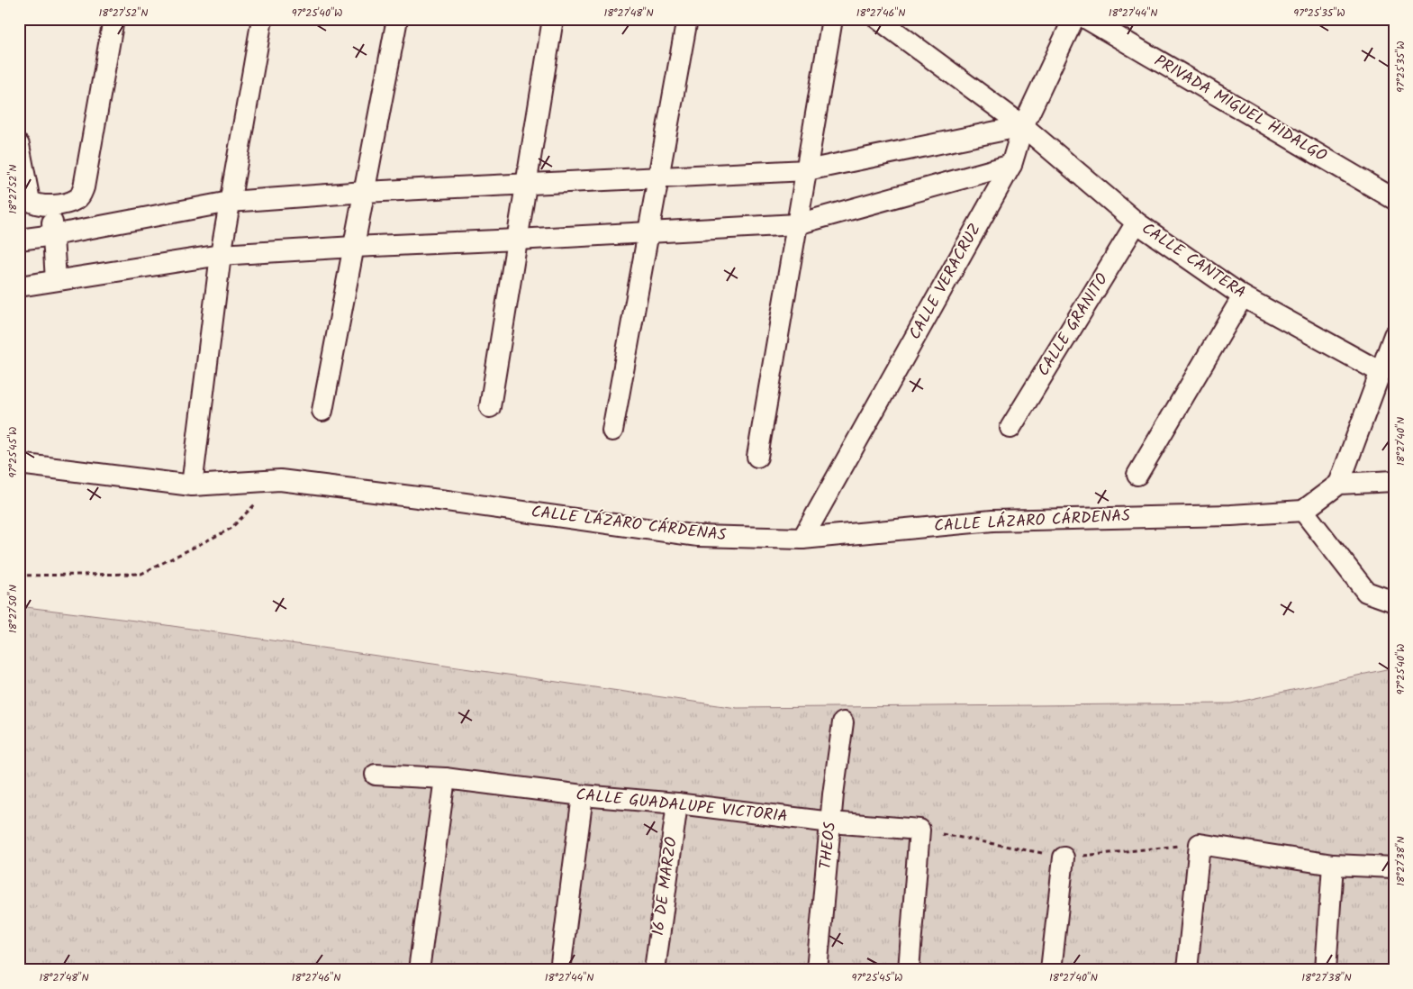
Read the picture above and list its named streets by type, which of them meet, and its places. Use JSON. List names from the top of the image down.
{
  "streets": {
    "street": [
      "PRIVADA MIGUEL HIDALGO",
      "CALLE CANTERA",
      "CALLE VERACRUZ",
      "CALLE GRANITO",
      "CALLE LÁZARO CÁRDENAS",
      "CALLE GUADALUPE VICTORIA",
      "THEOS",
      "16 DE MARZO"
    ]
  },
  "crossings": [
    ["CALLE CANTERA", "CALLE VERACRUZ"],
    ["CALLE CANTERA", "CALLE GRANITO"],
    ["CALLE VERACRUZ", "CALLE LÁZARO CÁRDENAS"],
    ["CALLE GUADALUPE VICTORIA", "THEOS"],
    ["CALLE GUADALUPE VICTORIA", "16 DE MARZO"]
  ],
  "coordinates": [
    "18°27'52\"N",
    "97°25'40\"W",
    "18°27'48\"N",
    "18°27'46\"N",
    "18°27'44\"N",
    "97°25'35\"W",
    "18°27'40\"N",
    "97°25'45\"W",
    "18°27'50\"N",
    "18°27'38\"N"
  ]
}
